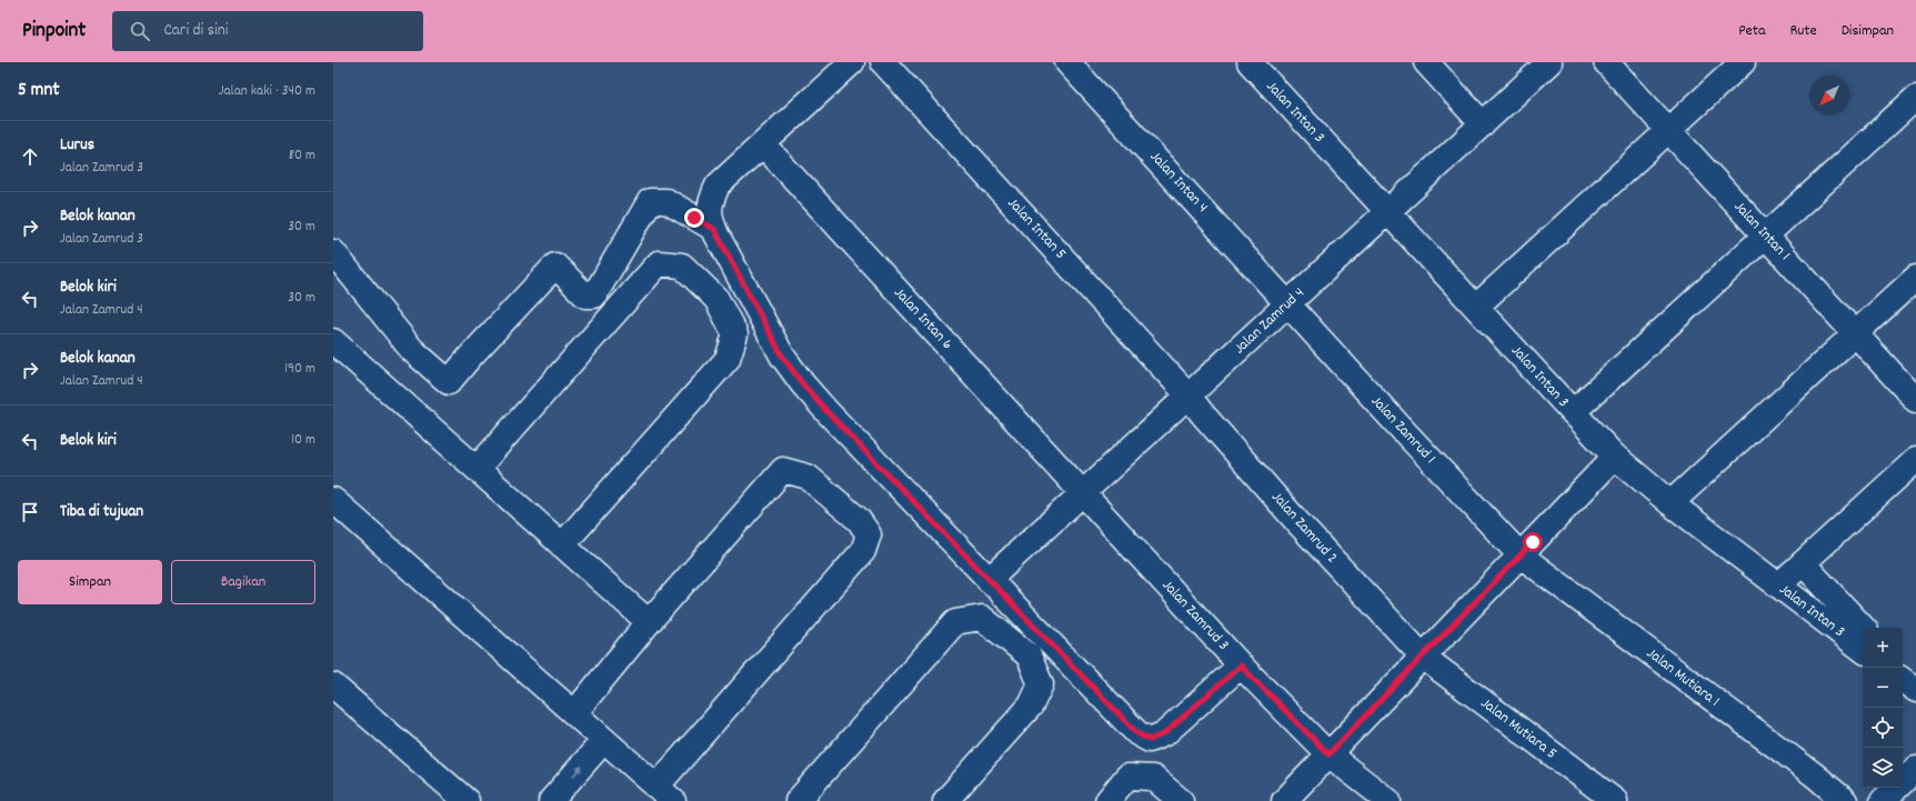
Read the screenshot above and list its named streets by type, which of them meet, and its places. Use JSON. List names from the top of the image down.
{
  "streets": {
    "street": [
      "Jalan Intan 3",
      "Jalan Intan 4",
      "Jalan Intan 5",
      "Jalan Intan 1",
      "Jalan Intan 6",
      "Jalan Zamrud 4",
      "Jalan Zamrud 1",
      "Jalan Zamrud 2",
      "Jalan Zamrud 3",
      "Jalan Mutiara 1",
      "Jalan Mutiara 5"
    ]
  },
  "crossings": [
    ["Jalan Intan 3", "Jalan Zamrud 4"],
    ["Jalan Intan 4", "Jalan Zamrud 4"],
    ["Jalan Intan 4", "Jalan Zamrud 1"],
    ["Jalan Intan 5", "Jalan Zamrud 4"],
    ["Jalan Intan 5", "Jalan Zamrud 2"],
    ["Jalan Intan 6", "Jalan Zamrud 4"],
    ["Jalan Intan 6", "Jalan Zamrud 3"],
    ["Jalan Zamrud 4", "Jalan Zamrud 1"],
    ["Jalan Zamrud 4", "Jalan Zamrud 2"],
    ["Jalan Zamrud 4", "Jalan Zamrud 3"],
    ["Jalan Zamrud 1", "Jalan Mutiara 1"],
    ["Jalan Zamrud 2", "Jalan Mutiara 5"]
  ],
  "north": "bottom left",
  "page": {
    "header": "Pinpoint",
    "search": "Cari di sini",
    "nav": ["Peta", "Rute", "Disimpan"],
    "heading": ["5 mnt", "Jalan kaki · 340 m"],
    "list": [
      ["Lurus", "Jalan Zamrud 3", "80 m"],
      ["Belok kanan", "Jalan Zamrud 3", "30 m"],
      ["Belok kiri", "Jalan Zamrud 4", "30 m"],
      ["Belok kanan", "Jalan Zamrud 4", "190 m"],
      ["Belok kiri", "10 m"],
      "Tiba di tujuan"
    ],
    "buttons": ["Simpan", "Bagikan"],
    "map_buttons": ["+", "−"]
  }
}
